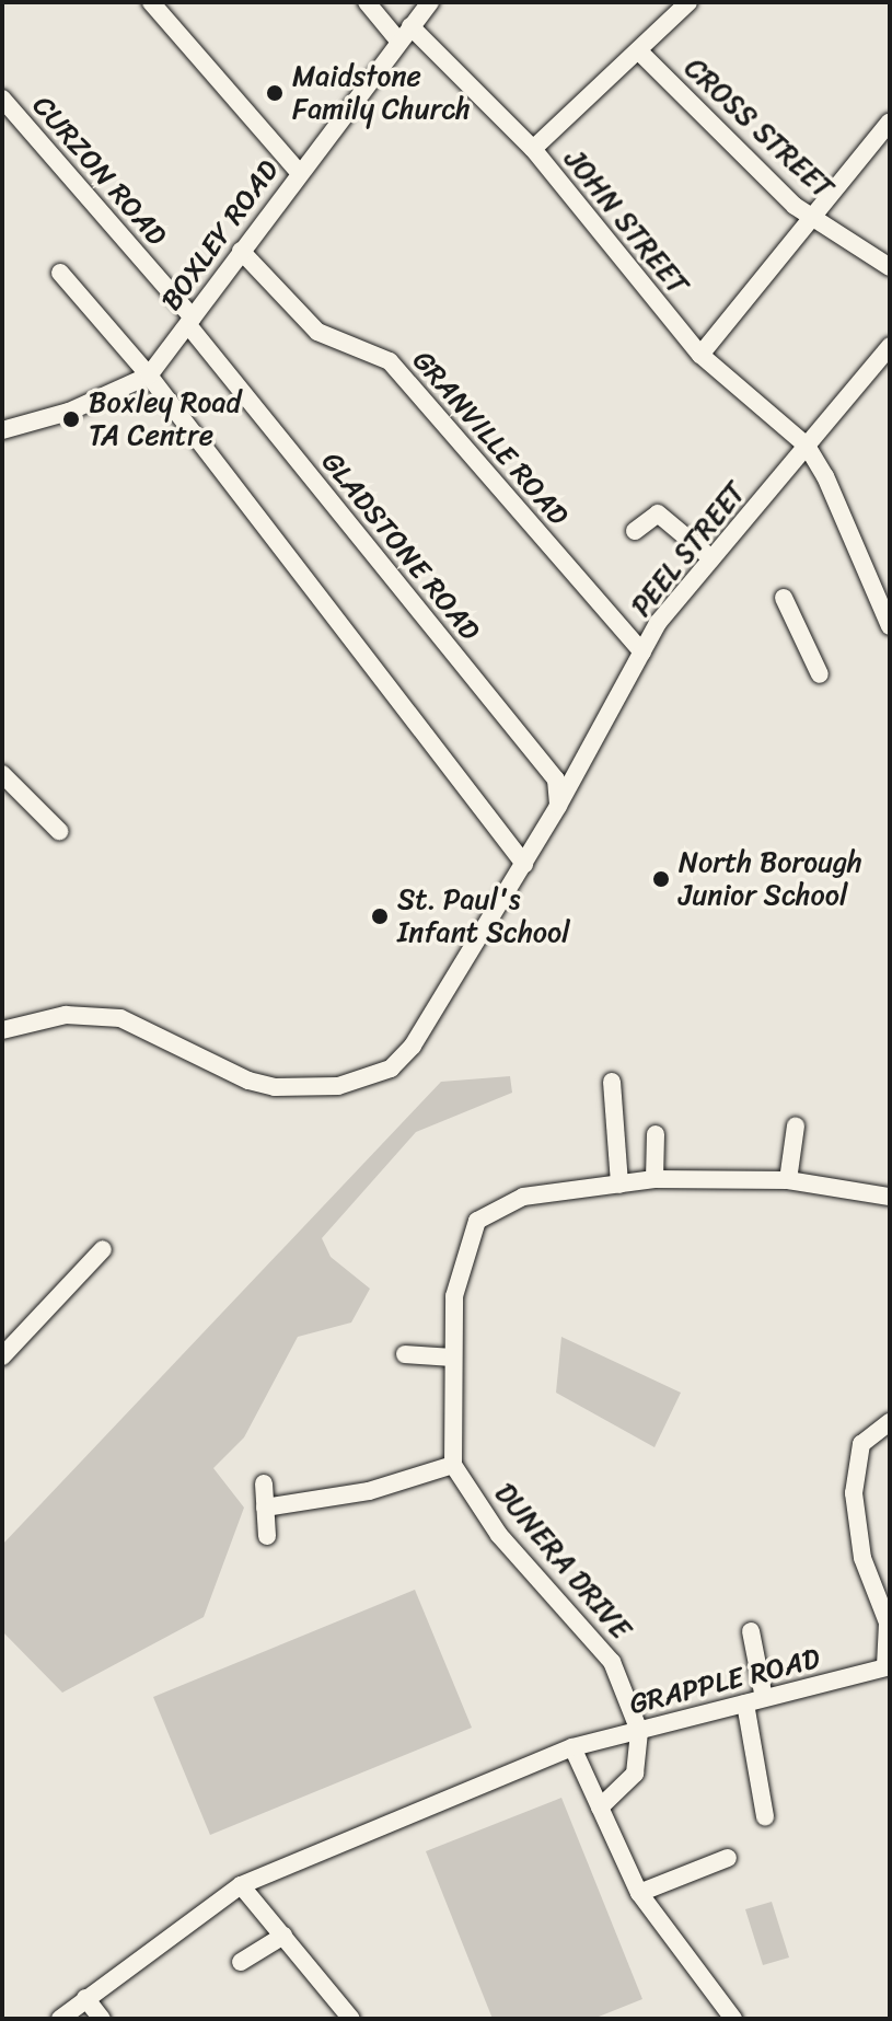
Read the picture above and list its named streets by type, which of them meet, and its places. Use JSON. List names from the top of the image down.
{
  "streets": {
    "street": [
      "CROSS STREET",
      "CURZON ROAD",
      "JOHN STREET",
      "BOXLEY ROAD",
      "GRANVILLE ROAD",
      "GLADSTONE ROAD",
      "PEEL STREET",
      "DUNERA DRIVE",
      "GRAPPLE ROAD"
    ]
  },
  "crossings": [
    ["CURZON ROAD", "BOXLEY ROAD"],
    ["CURZON ROAD", "GLADSTONE ROAD"],
    ["JOHN STREET", "BOXLEY ROAD"],
    ["JOHN STREET", "PEEL STREET"],
    ["BOXLEY ROAD", "GRANVILLE ROAD"],
    ["BOXLEY ROAD", "GLADSTONE ROAD"],
    ["GRANVILLE ROAD", "PEEL STREET"],
    ["GLADSTONE ROAD", "PEEL STREET"],
    ["DUNERA DRIVE", "GRAPPLE ROAD"]
  ],
  "places": [
    "Maidstone Family Church",
    "Boxley Road TA Centre",
    "North Borough Junior School",
    "St. Paul's Infant School"
  ]
}
